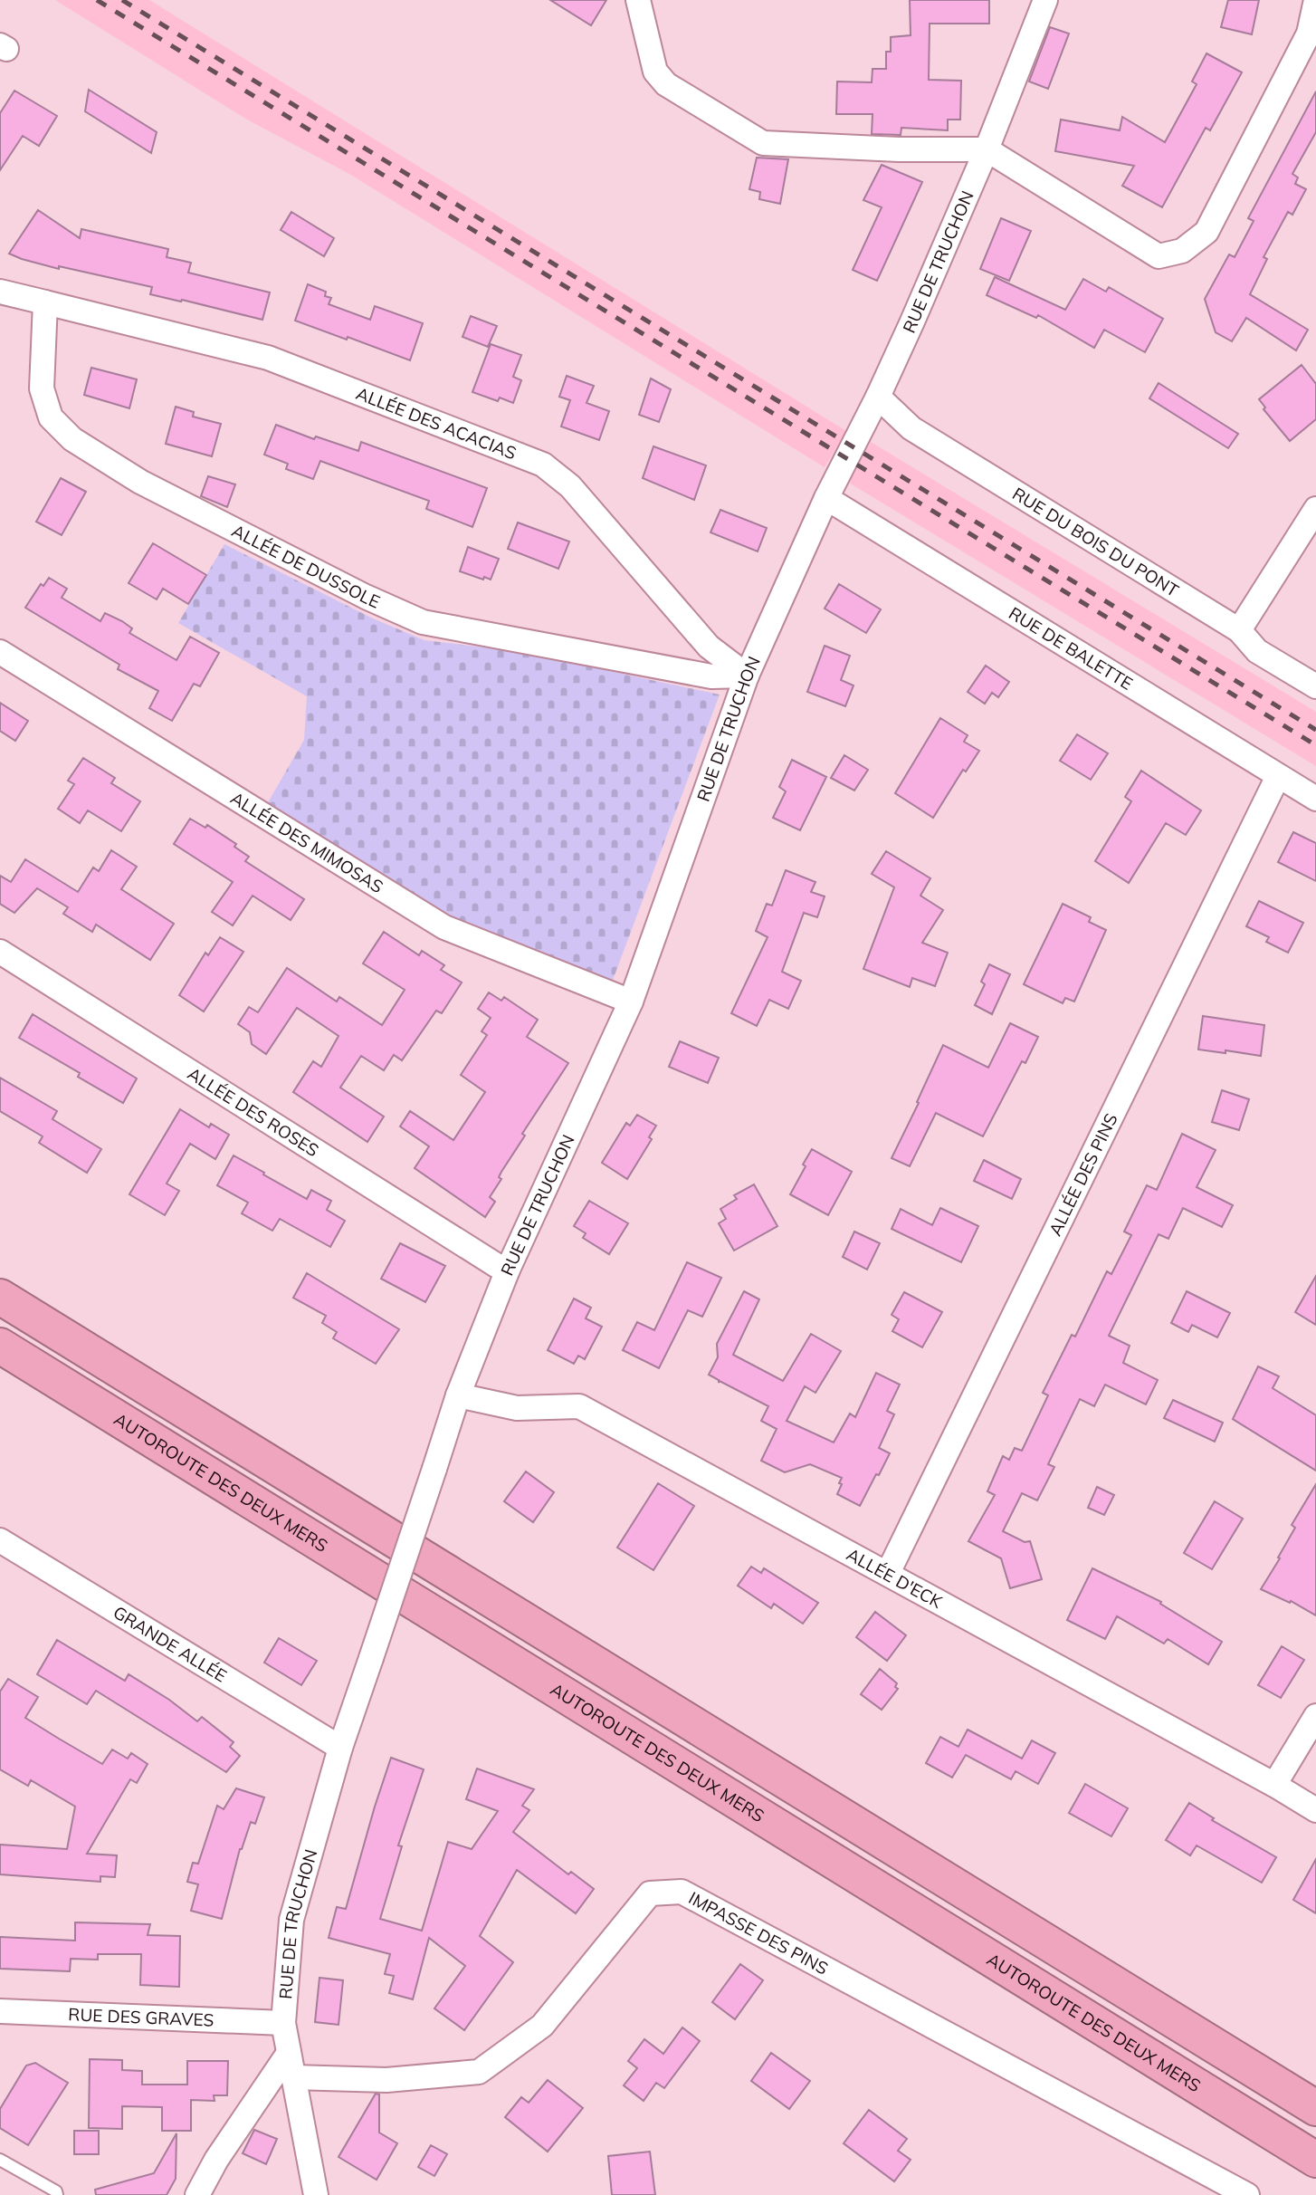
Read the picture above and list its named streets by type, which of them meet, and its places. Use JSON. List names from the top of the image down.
{
  "streets": {
    "highway": ["AUTOROUTE DES DEUX MERS"],
    "street": [
      "RUE DE TRUCHON",
      "ALLÉE DES ACACIAS",
      "RUE DU BOIS DU PONT",
      "ALLÉE DE DUSSOLE",
      "RUE DE BALETTE",
      "ALLÉE DES MIMOSAS",
      "ALLÉE DES ROSES",
      "ALLÉE DES PINS",
      "ALLÉE D'ECK",
      "GRANDE ALLÉE",
      "IMPASSE DES PINS",
      "RUE DES GRAVES"
    ]
  },
  "crossings": [
    ["RUE DE TRUCHON", "ALLÉE DES ACACIAS"],
    ["RUE DE TRUCHON", "RUE DU BOIS DU PONT"],
    ["RUE DE TRUCHON", "ALLÉE DE DUSSOLE"],
    ["RUE DE TRUCHON", "RUE DE BALETTE"],
    ["RUE DE TRUCHON", "ALLÉE DES MIMOSAS"],
    ["RUE DE TRUCHON", "ALLÉE DES ROSES"],
    ["RUE DE TRUCHON", "ALLÉE D'ECK"],
    ["RUE DE TRUCHON", "GRANDE ALLÉE"],
    ["RUE DE TRUCHON", "IMPASSE DES PINS"],
    ["RUE DE TRUCHON", "RUE DES GRAVES"],
    ["ALLÉE DES ACACIAS", "ALLÉE DE DUSSOLE"],
    ["RUE DE BALETTE", "ALLÉE DES PINS"],
    ["ALLÉE DES PINS", "ALLÉE D'ECK"]
  ]
}
